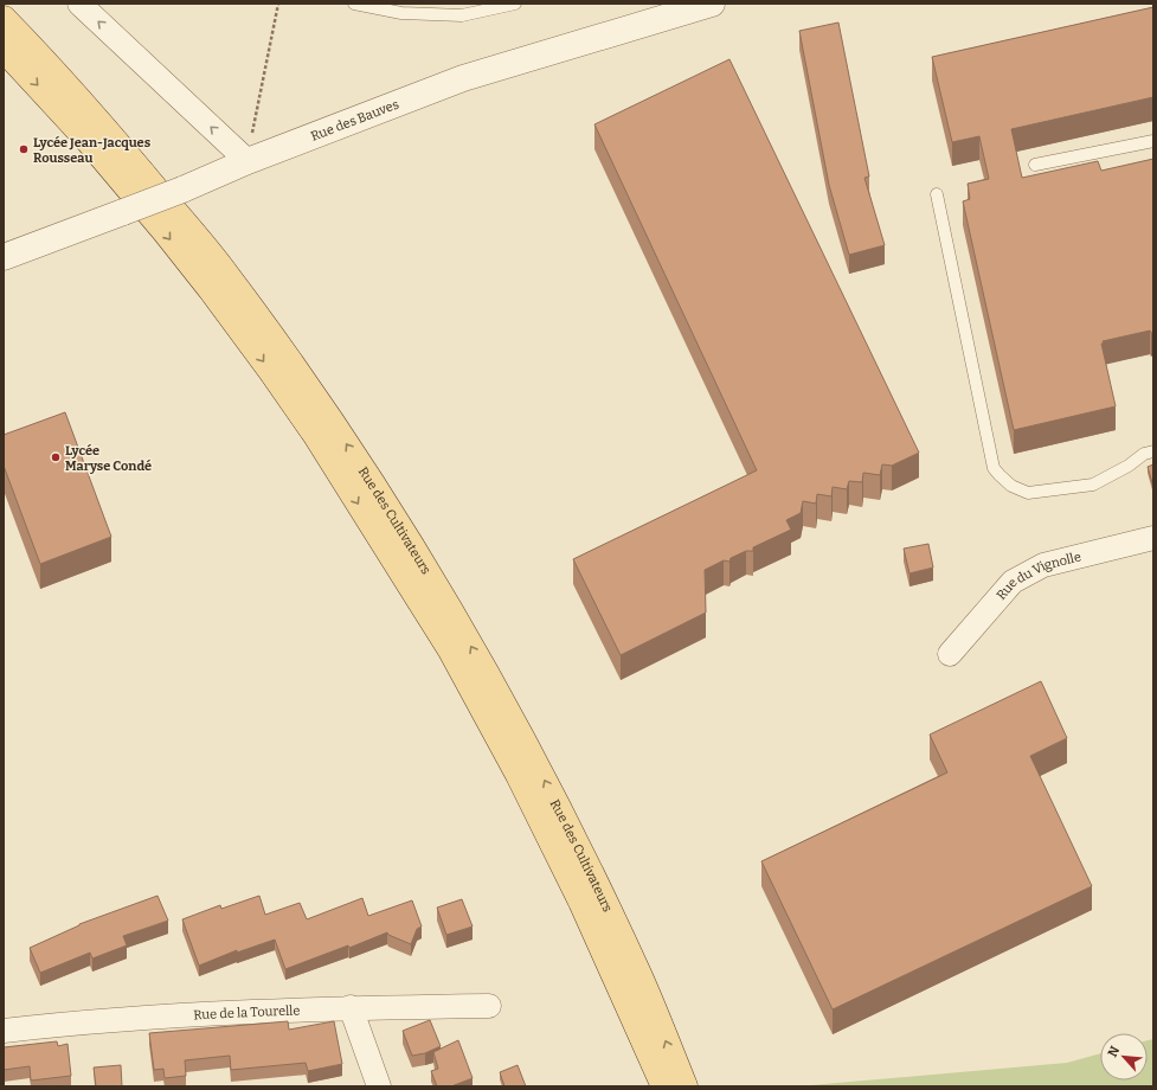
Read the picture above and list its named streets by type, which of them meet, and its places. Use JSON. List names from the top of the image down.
{
  "streets": {
    "main road": ["Rue des Cultivateurs"],
    "street": ["Rue des Bauves", "Rue du Vignolle", "Rue de la Tourelle"]
  },
  "places": ["Lycée Jean-Jacques Rousseau", "Lycée Maryse Condé"],
  "north": "top left"
}
